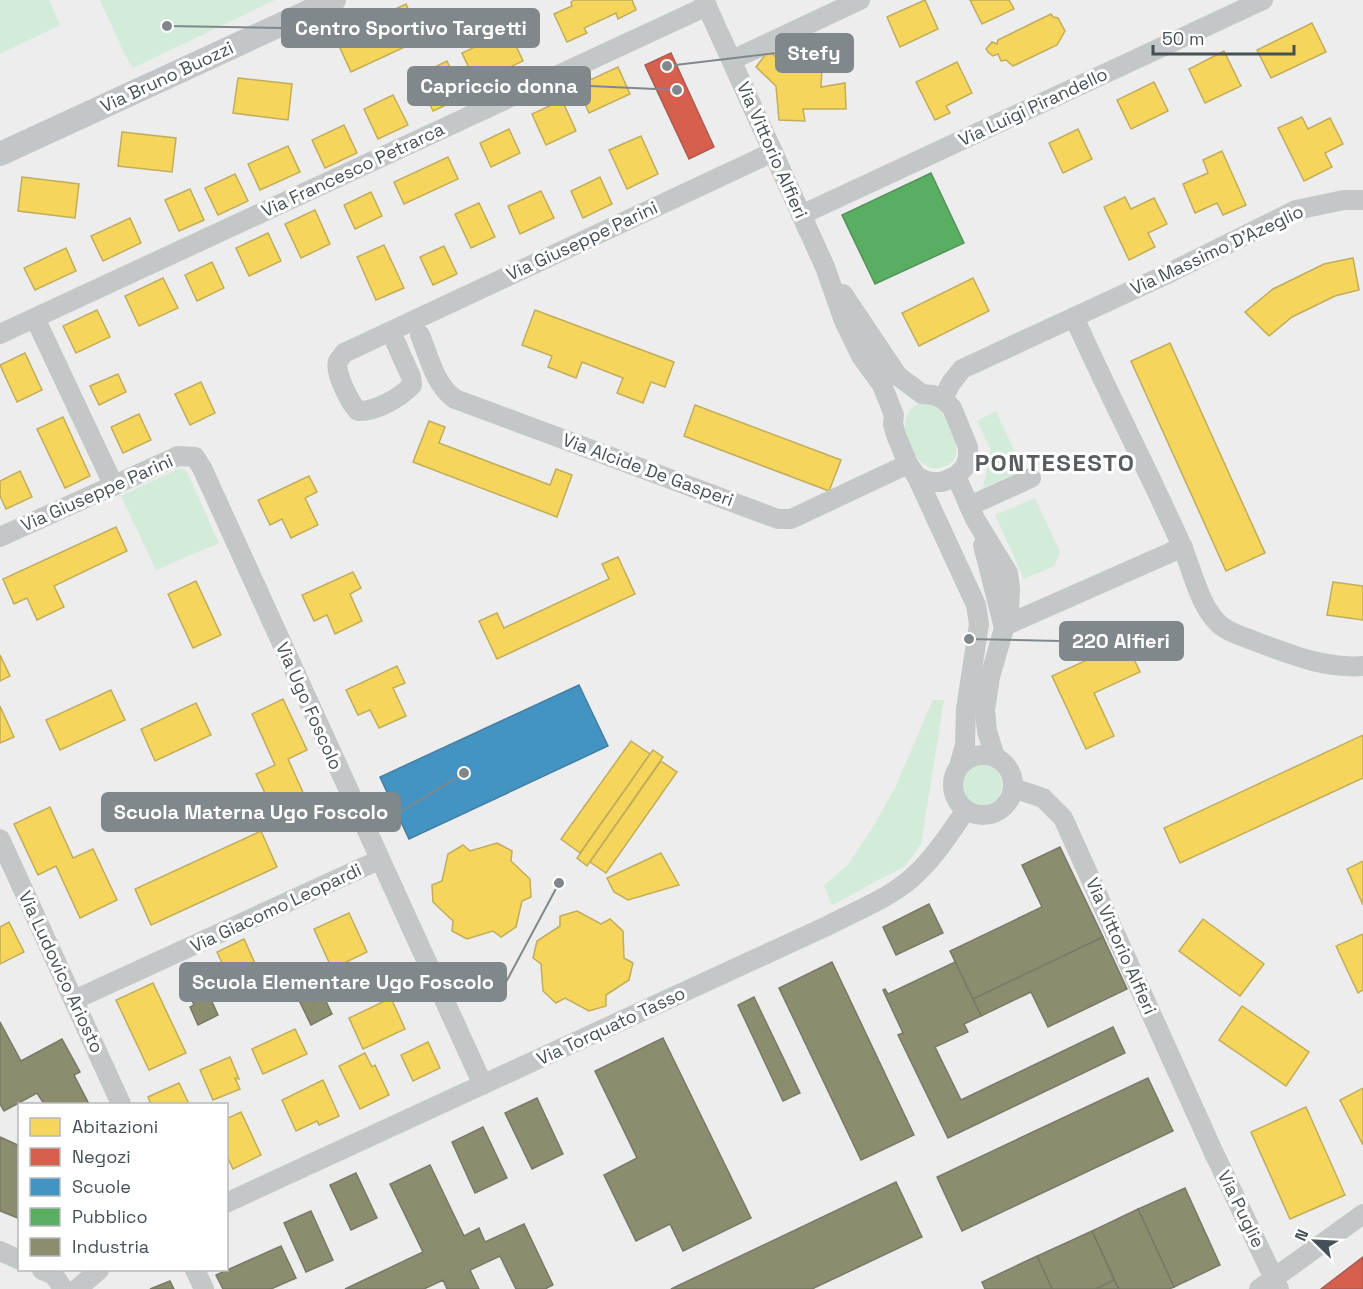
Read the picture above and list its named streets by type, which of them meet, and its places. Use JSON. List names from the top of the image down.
{
  "streets": {
    "main road": ["Via Bruno Buozzi"],
    "street": [
      "Via Luigi Pirandello",
      "Via Vittorio Alfieri",
      "Via Francesco Petrarca",
      "Via Giuseppe Parini",
      "Via Massimo D'Azeglio",
      "Via Alcide De Gasperi",
      "Via Ugo Foscolo",
      "Via Giacomo Leopardi",
      "Via Ludovico Ariosto",
      "Via Torquato Tasso",
      "Via Puglie"
    ]
  },
  "crossings": [
    ["Via Luigi Pirandello", "Via Vittorio Alfieri"],
    ["Via Vittorio Alfieri", "Via Francesco Petrarca"],
    ["Via Vittorio Alfieri", "Via Giuseppe Parini"],
    ["Via Vittorio Alfieri", "Via Massimo D'Azeglio"],
    ["Via Vittorio Alfieri", "Via Alcide De Gasperi"],
    ["Via Vittorio Alfieri", "Via Torquato Tasso"],
    ["Via Vittorio Alfieri", "Via Puglie"],
    ["Via Giuseppe Parini", "Via Ugo Foscolo"],
    ["Via Massimo D'Azeglio", "Via Alcide De Gasperi"],
    ["Via Ugo Foscolo", "Via Giacomo Leopardi"],
    ["Via Ugo Foscolo", "Via Torquato Tasso"],
    ["Via Giacomo Leopardi", "Via Ludovico Ariosto"]
  ],
  "districts": ["PONTESESTO"],
  "places": [
    "Centro Sportivo Targetti",
    "Stefy",
    "Capriccio donna",
    "220 Alfieri",
    "Scuola Materna Ugo Foscolo",
    "Scuola Elementare Ugo Foscolo"
  ],
  "legend": [
    "Abitazioni",
    "Negozi",
    "Scuole",
    "Pubblico",
    "Industria"
  ],
  "scale_bar": "50 m",
  "north": "top left"
}
